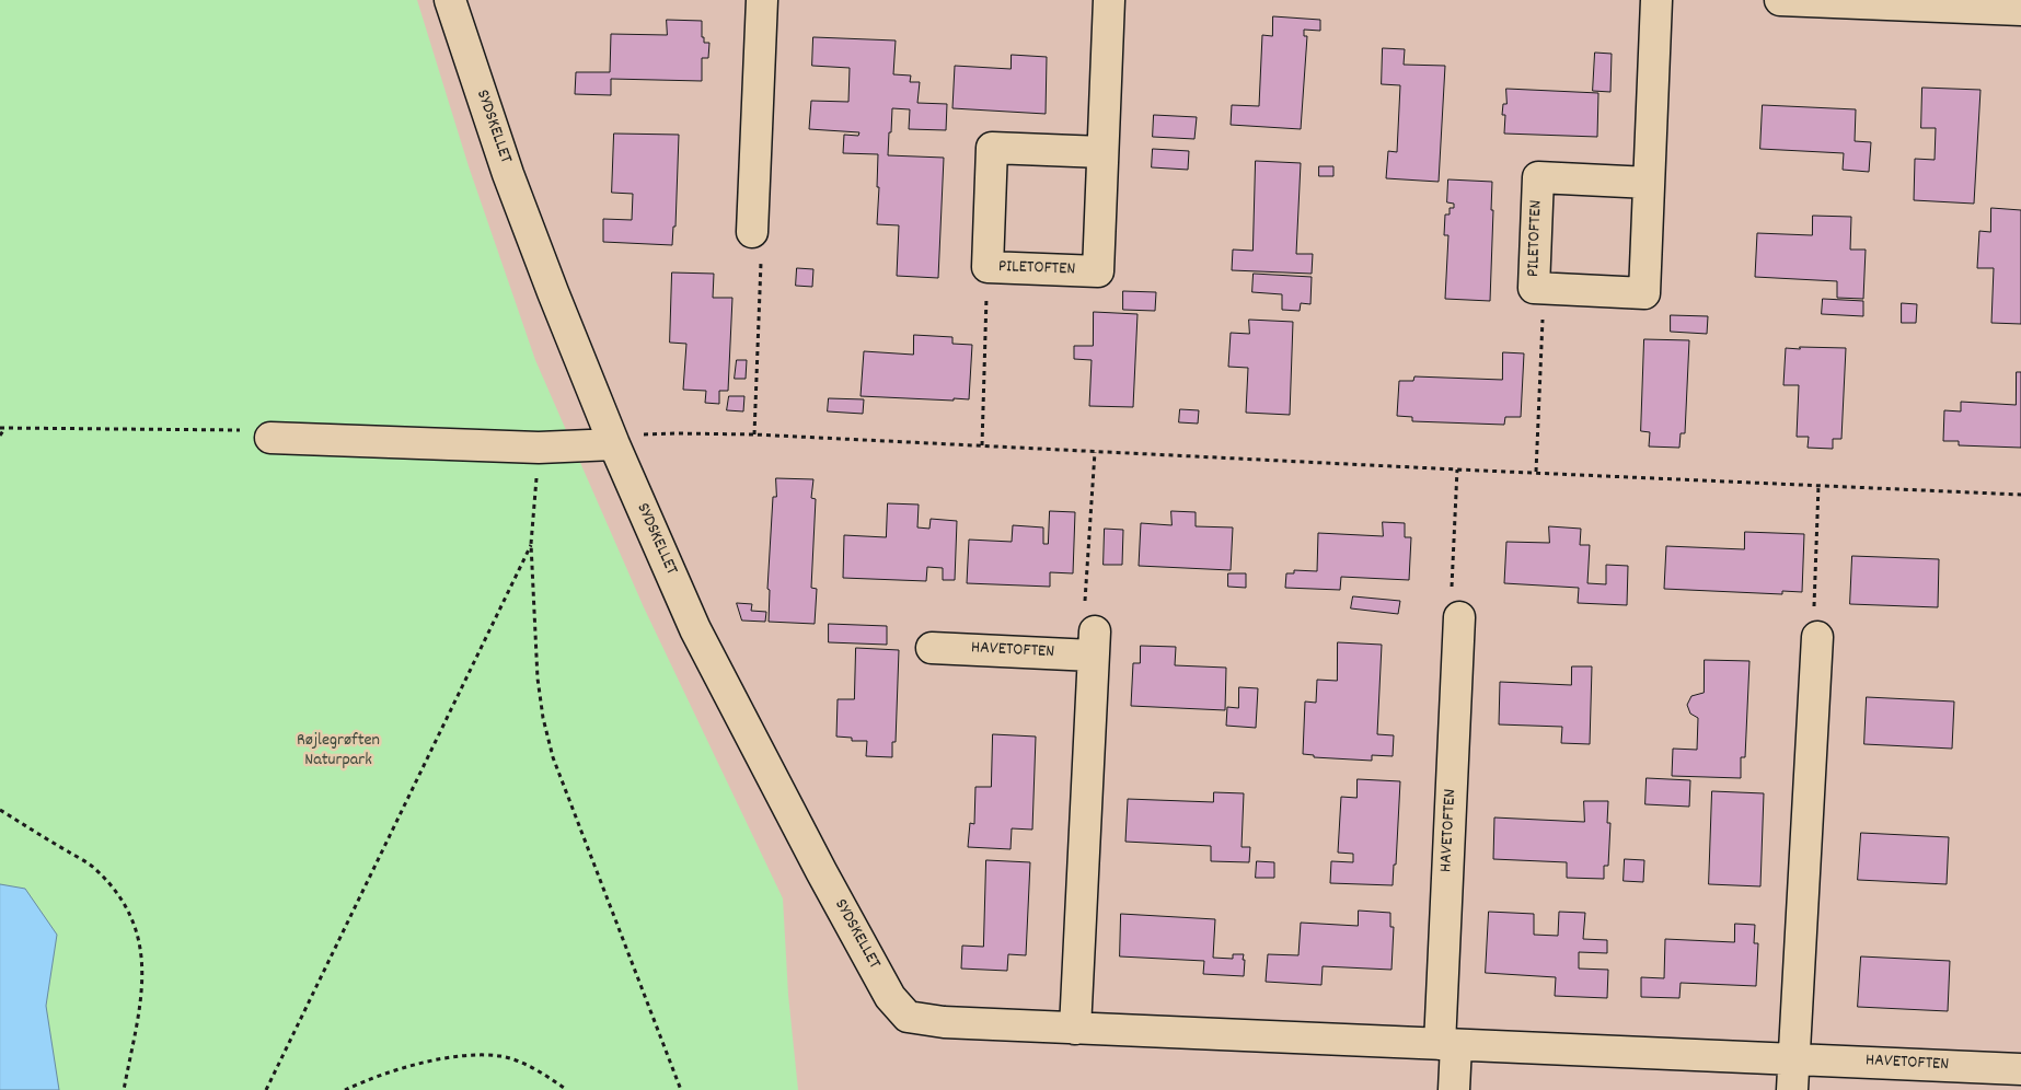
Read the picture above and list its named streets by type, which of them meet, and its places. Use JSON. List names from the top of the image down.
{
  "streets": {
    "street": ["SYDSKELLET", "PILETOFTEN", "HAVETOFTEN"]
  },
  "crossings": [
    ["SYDSKELLET", "HAVETOFTEN"]
  ],
  "parks": ["Røjlegrøften Naturpark"]
}
